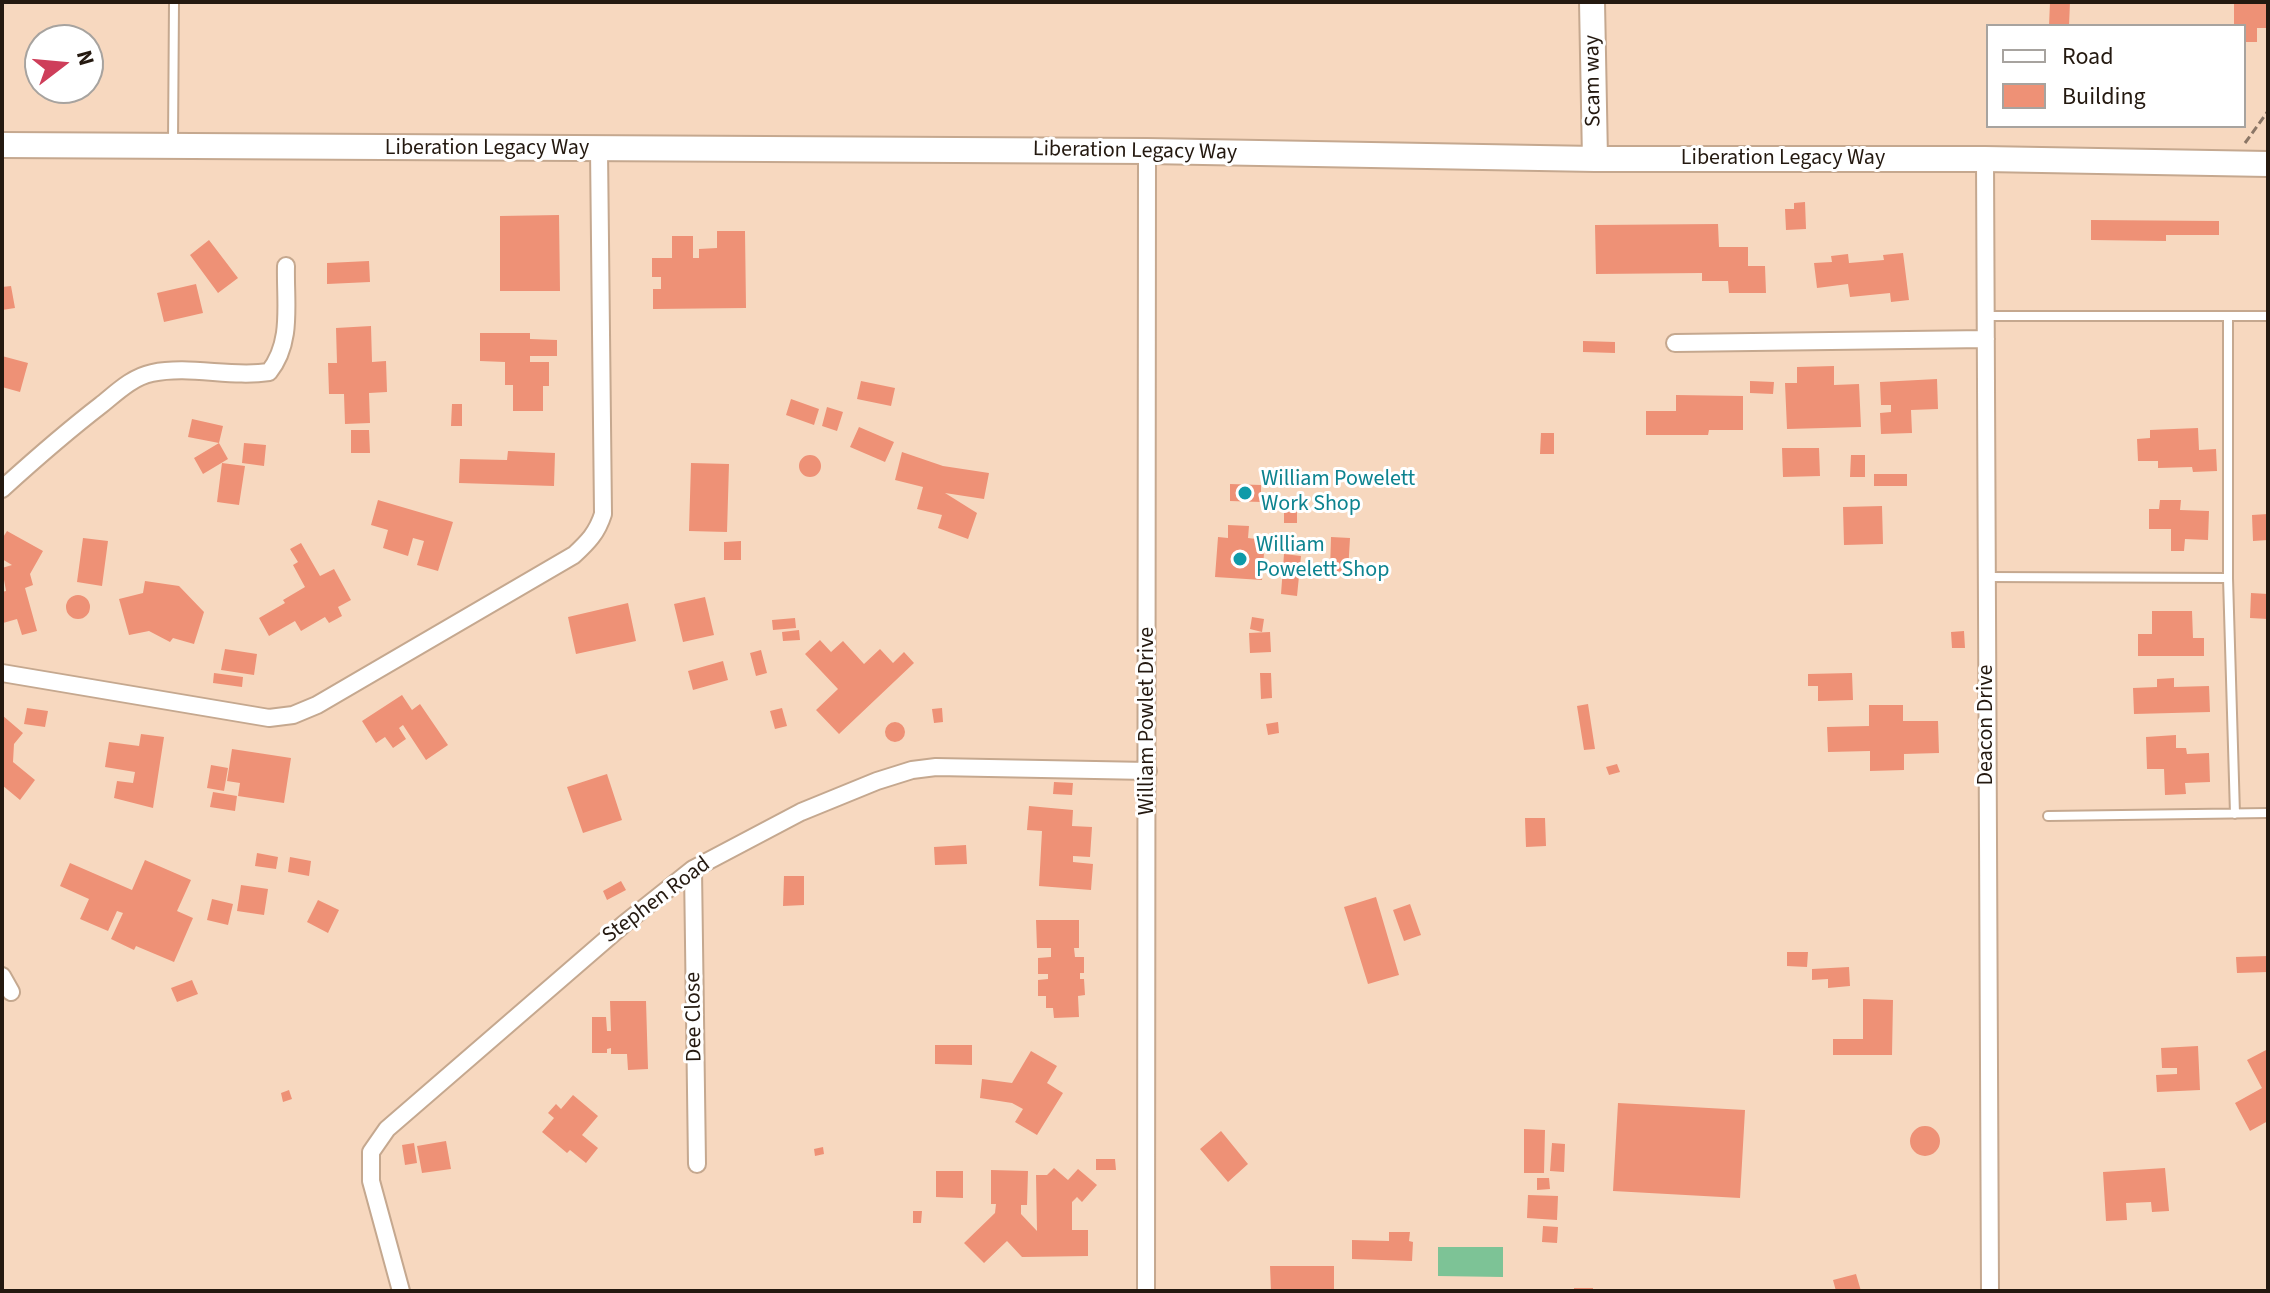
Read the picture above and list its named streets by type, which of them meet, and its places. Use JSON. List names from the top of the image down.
{
  "streets": {
    "main road": ["Scam way", "Liberation Legacy Way"],
    "street": [
      "William Powlet Drive",
      "Deacon Drive",
      "Stephen Road",
      "Dee Close"
    ]
  },
  "crossings": [
    ["Scam way", "Liberation Legacy Way"],
    ["Liberation Legacy Way", "William Powlet Drive"],
    ["Liberation Legacy Way", "Deacon Drive"],
    ["William Powlet Drive", "Stephen Road"],
    ["Stephen Road", "Dee Close"]
  ],
  "places": ["William Powelett Work Shop", "William Powelett Shop"],
  "legend": ["Road", "Building"],
  "north": "right"
}
